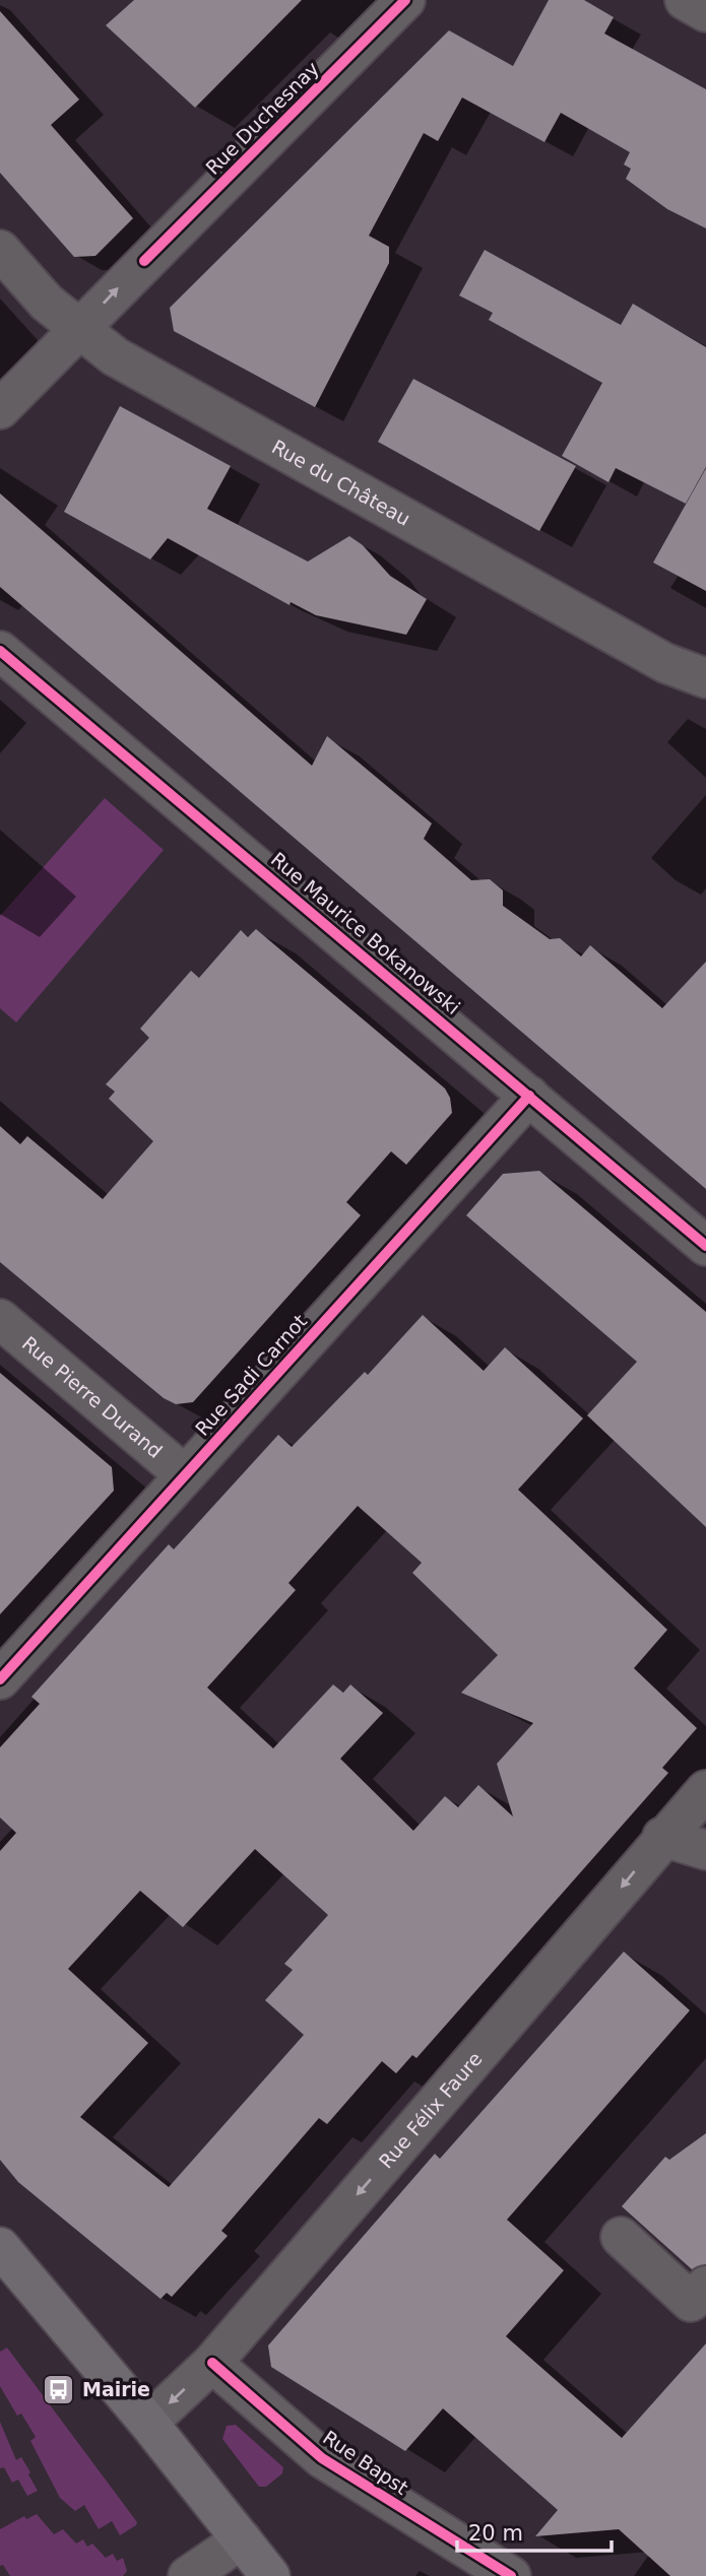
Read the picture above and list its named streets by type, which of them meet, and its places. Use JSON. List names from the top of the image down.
{
  "streets": {
    "street": [
      "Rue Duchesnay",
      "Rue du Château",
      "Rue Maurice Bokanowski",
      "Rue Sadi Carnot",
      "Rue Pierre Durand",
      "Rue Félix Faure",
      "Rue Bapst"
    ]
  },
  "crossings": [
    ["Rue Duchesnay", "Rue du Château"],
    ["Rue Maurice Bokanowski", "Rue Sadi Carnot"],
    ["Rue Sadi Carnot", "Rue Pierre Durand"],
    ["Rue Félix Faure", "Rue Bapst"]
  ],
  "one_way": ["Rue Duchesnay", "Rue Félix Faure"],
  "places": {
    "bus stop": ["Mairie"]
  },
  "scale_bar": "20 m"
}
